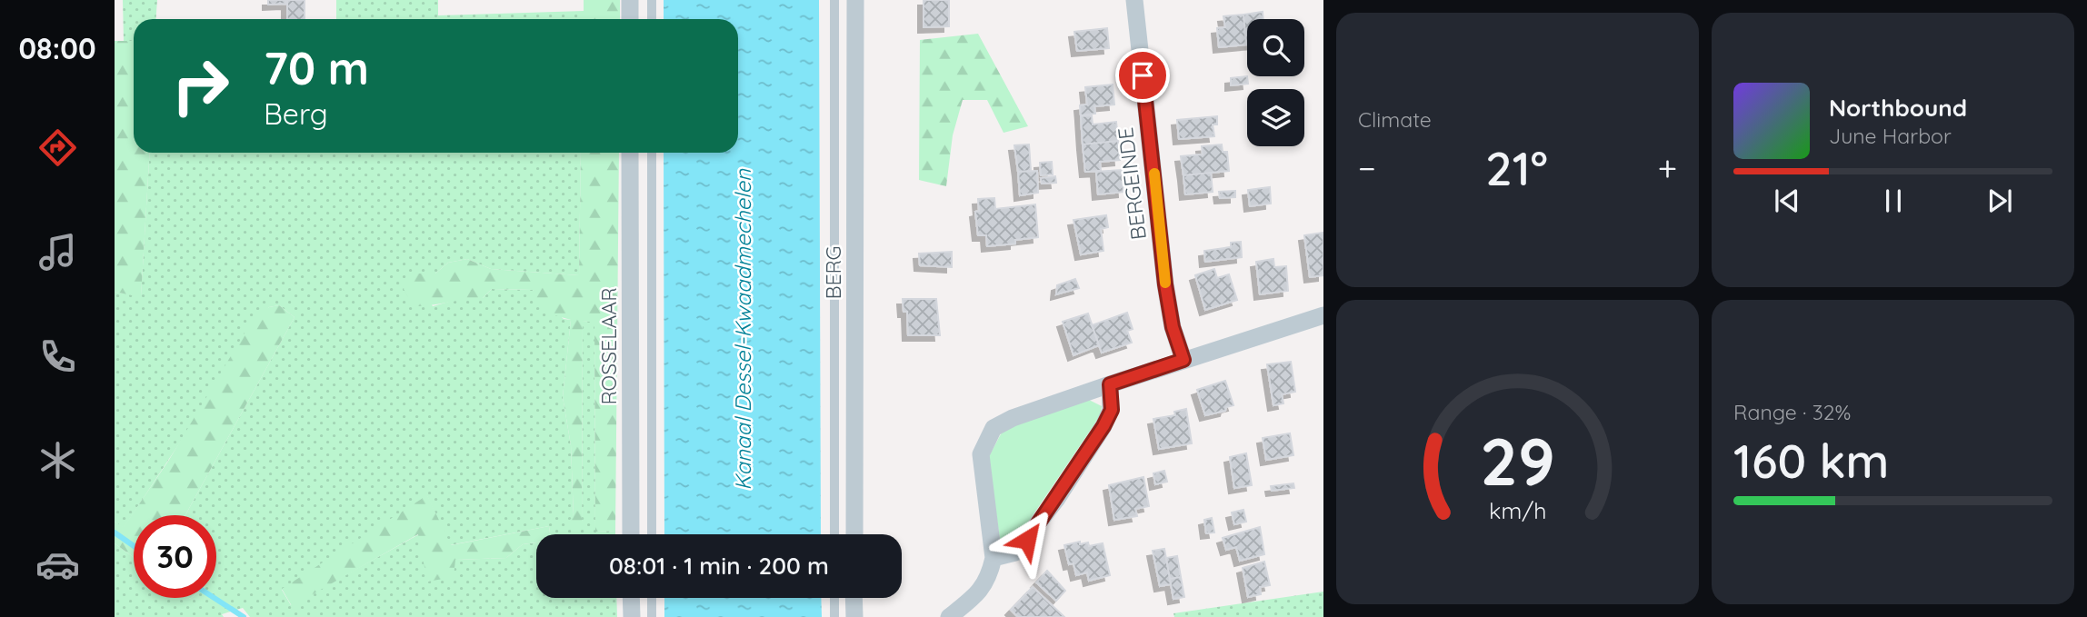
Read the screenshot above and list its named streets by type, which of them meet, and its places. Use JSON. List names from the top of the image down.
{
  "streets": {
    "street": ["BERGEINDE", "BERG", "ROSSELAAR"]
  },
  "water": ["Kanaal Dessel-Kwaadmechelen"],
  "page": {
    "tabs": "08:00",
    "tile": [
      "Climate",
      ["Range · 32%", "160 km"]
    ],
    "turn": ["70 m", "Berg"],
    "song": ["Northbound", "June Harbor"],
    "heat": ["−", "21°", "+"],
    "limit": "30",
    "trip": "08:01 · 1 min · 200 m",
    "gauge": ["29", "km/h"]
  }
}
